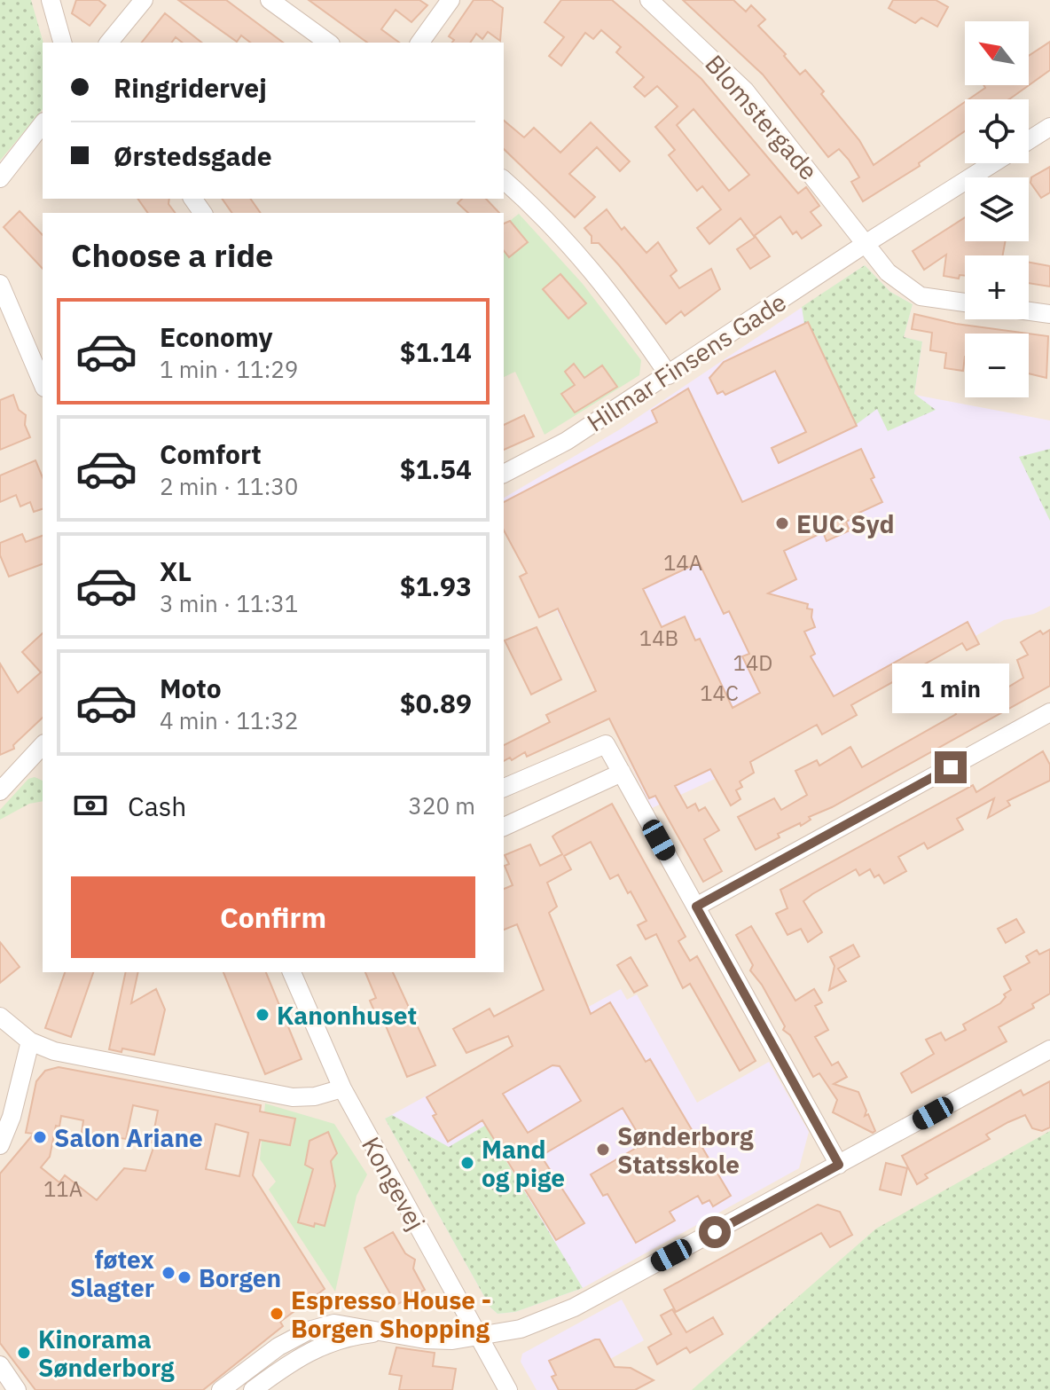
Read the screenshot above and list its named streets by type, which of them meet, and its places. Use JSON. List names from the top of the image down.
{
  "streets": {
    "street": ["Blomstergade", "Hilmar Finsens Gade", "Kongevej"]
  },
  "crossings": [
    ["Blomstergade", "Hilmar Finsens Gade"]
  ],
  "places": [
    "EUC Syd",
    "Kanonhuset",
    "Salon Ariane",
    "Sønderborg Statsskole",
    "Mand og pige",
    "føtex Slagter",
    "Borgen",
    "Espresso House - Borgen Shopping",
    "Kinorama Sønderborg"
  ],
  "house_numbers": [
    "14A",
    "14B",
    "14D",
    "14C",
    "11A"
  ],
  "north": "top left",
  "page": {
    "map_buttons": ["+", "−"],
    "banner": ["Ringridervej", "Ørstedsgade"],
    "heading": "Choose a ride",
    "list": [
      {
        "name": "Economy",
        "note": "1 min · 11:29",
        "value": "$1.14"
      },
      {
        "name": "Comfort",
        "note": "2 min · 11:30",
        "value": "$1.54"
      },
      {
        "name": "XL",
        "note": "3 min · 11:31",
        "value": "$1.93"
      },
      {
        "name": "Moto",
        "note": "4 min · 11:32",
        "value": "$0.89"
      }
    ],
    "bubble": "1 min",
    "pay": ["Cash", "320 m"],
    "buttons": "Confirm"
  }
}
